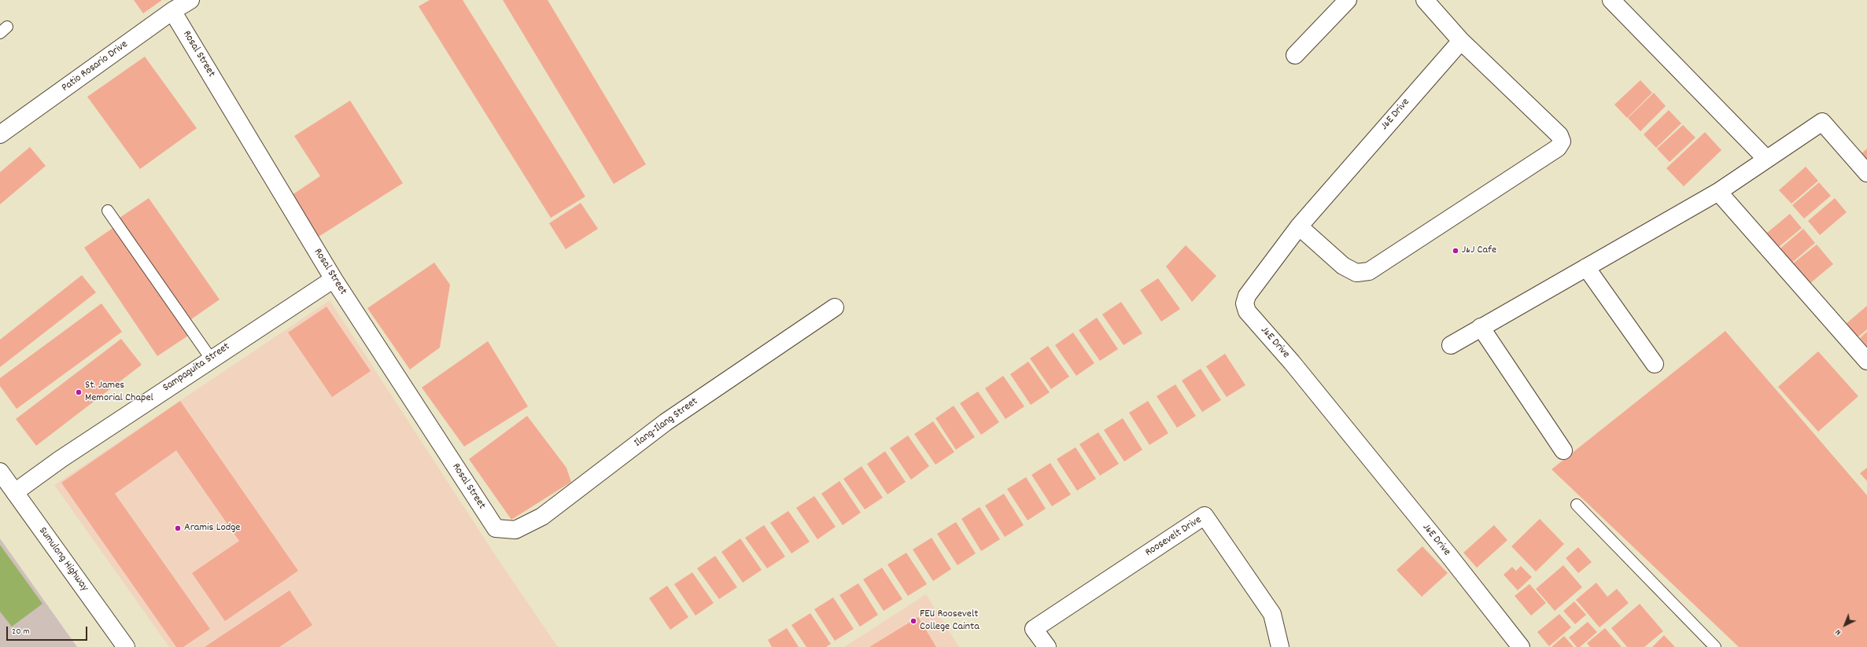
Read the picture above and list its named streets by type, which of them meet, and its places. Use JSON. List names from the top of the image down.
{
  "streets": {
    "street": [
      "Rosal Street",
      "Patio Rosario Drive",
      "J&E Drive",
      "Sampaguita Street",
      "Ilang-Ilang Street",
      "Roosevelt Drive",
      "Sumulong Highway"
    ]
  },
  "crossings": [
    ["Rosal Street", "Patio Rosario Drive"],
    ["Rosal Street", "Sampaguita Street"],
    ["Rosal Street", "Ilang-Ilang Street"],
    ["Sampaguita Street", "Sumulong Highway"]
  ],
  "places": [
    "J&J Cafe",
    "St. James Memorial Chapel",
    "Aramis Lodge",
    "FEU Roosevelt College Cainta"
  ],
  "scale_bar": "20 m",
  "north": "bottom left"
}
